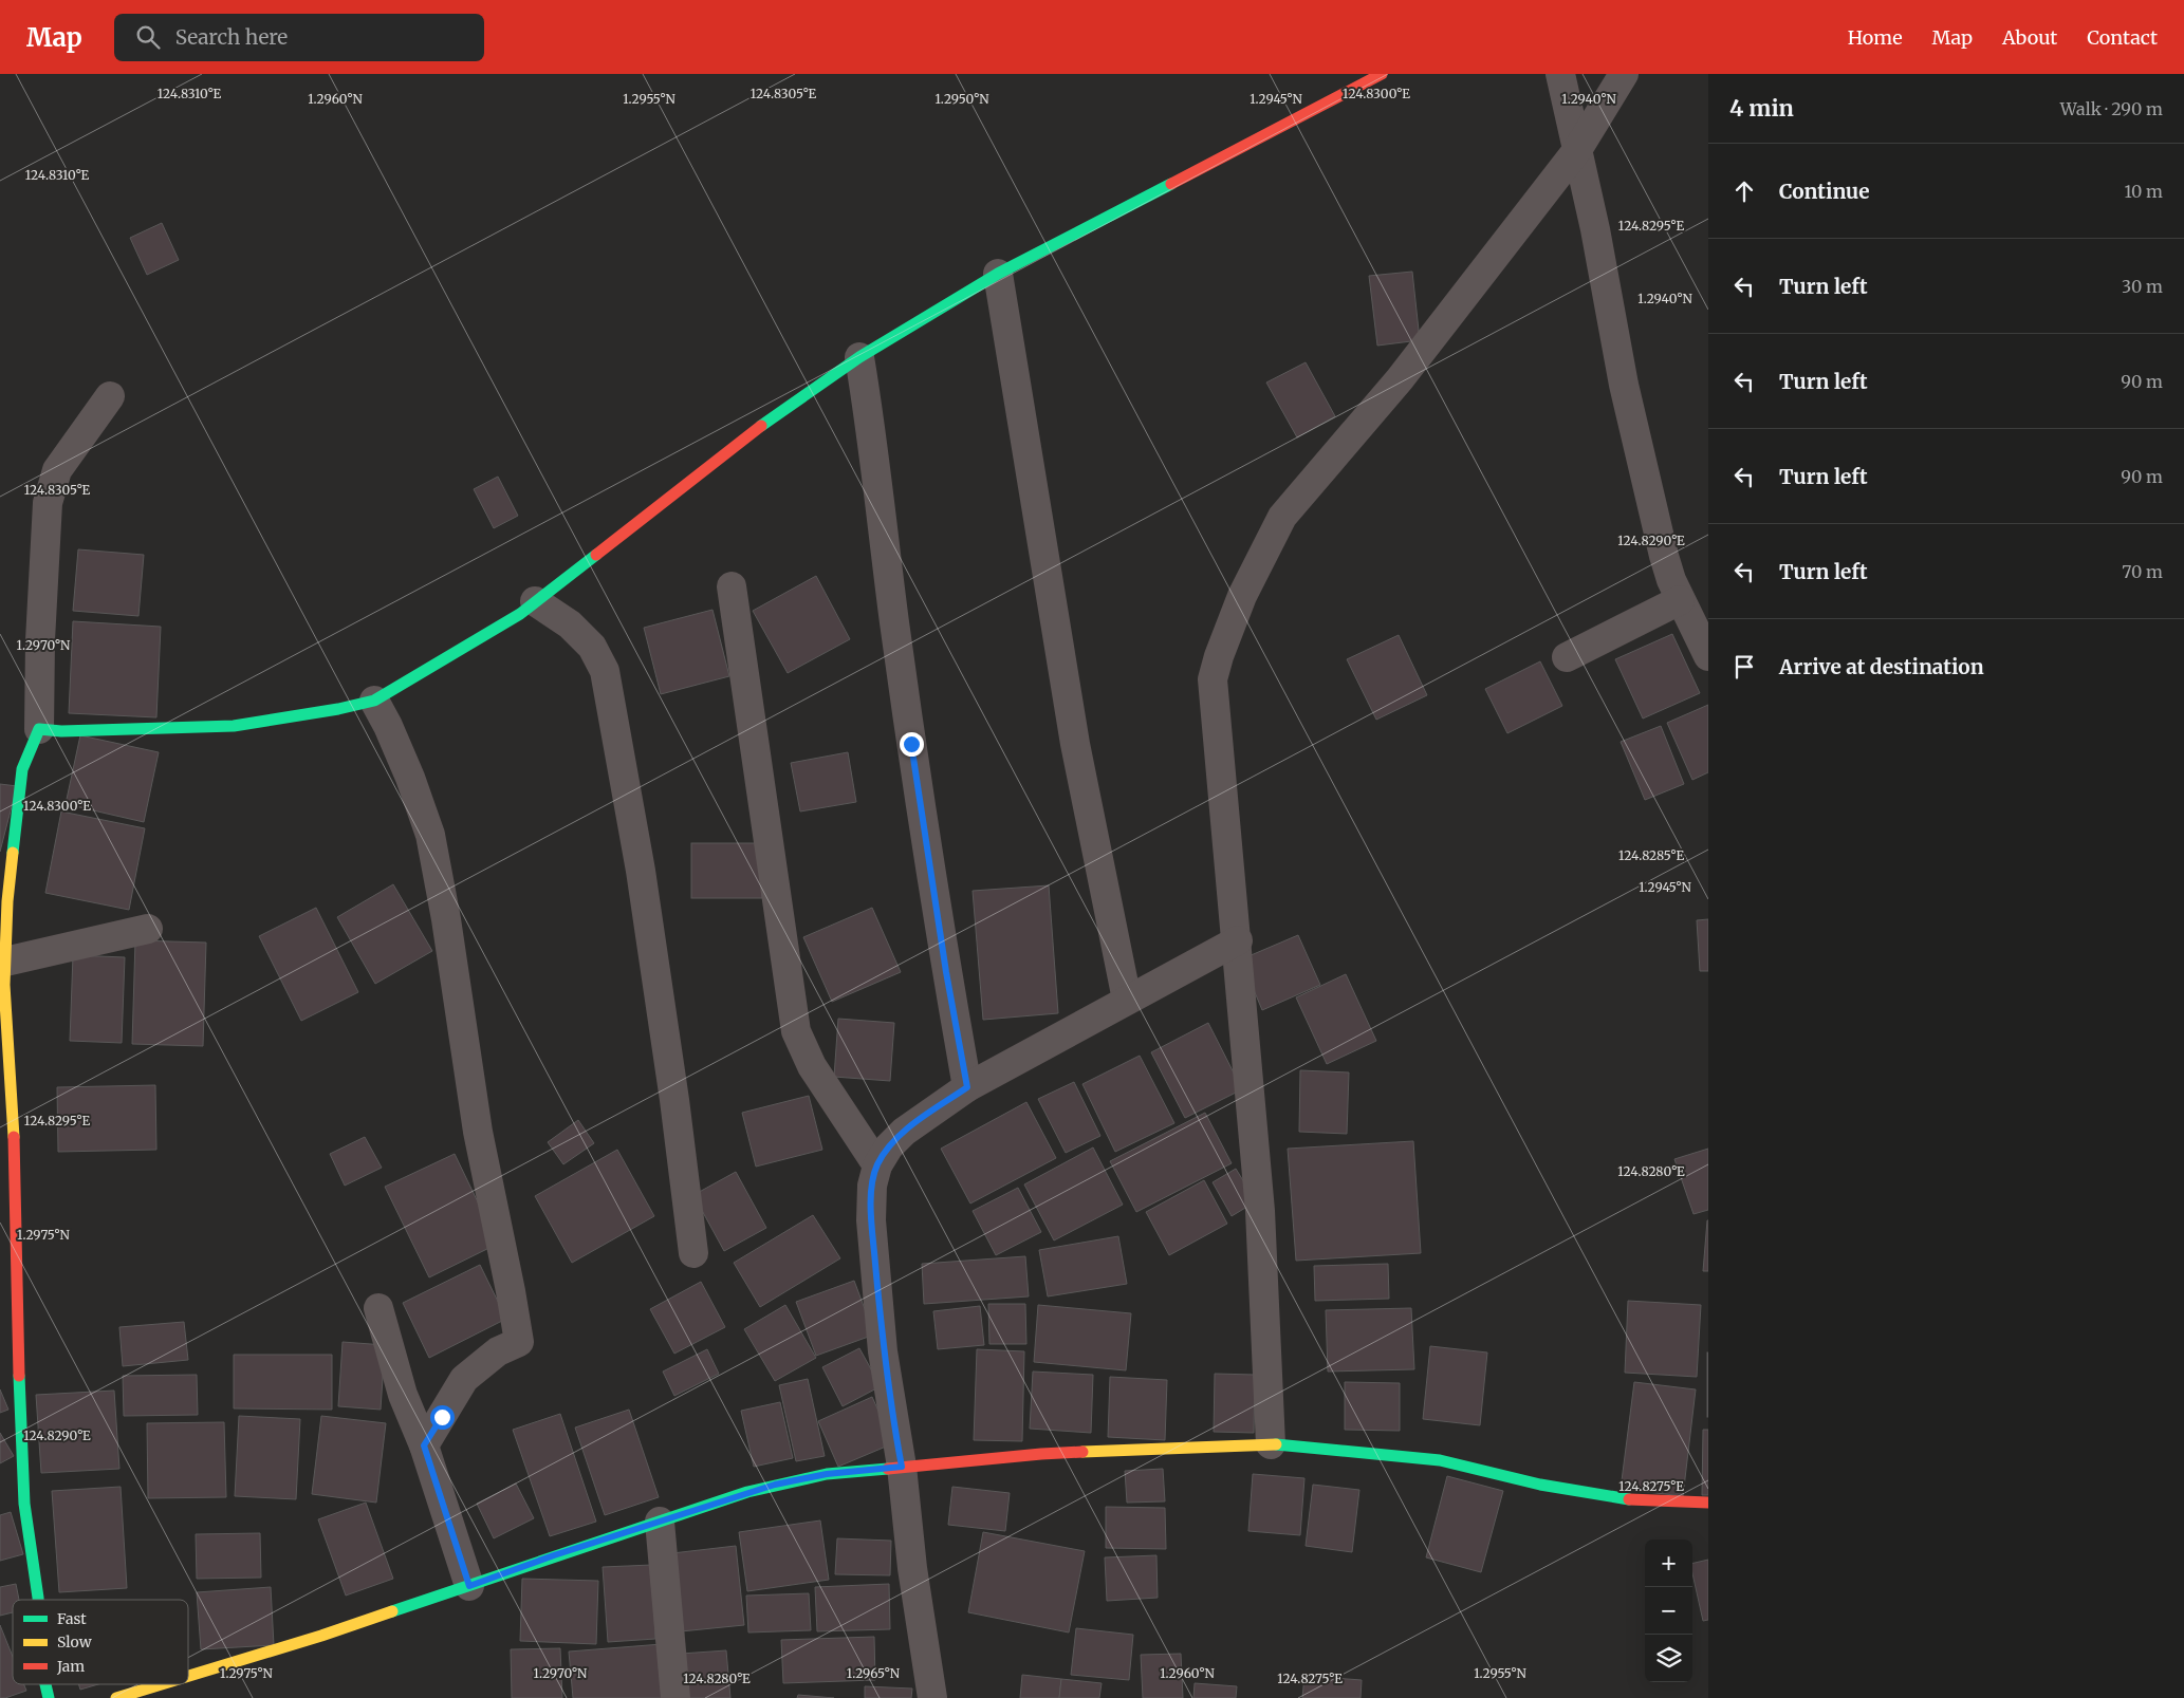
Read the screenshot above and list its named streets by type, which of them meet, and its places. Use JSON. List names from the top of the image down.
{
  "legend": ["Fast", "Slow", "Jam"],
  "page": {
    "header": "Map",
    "search": "Search here",
    "nav": [
      "Home",
      "Map",
      "About",
      "Contact"
    ],
    "heading": ["4 min", "Walk · 290 m"],
    "list": [
      ["Continue", "10 m"],
      ["Turn left", "30 m"],
      ["Turn left", "90 m"],
      ["Turn left", "90 m"],
      ["Turn left", "70 m"],
      "Arrive at destination"
    ],
    "map_buttons": ["+", "−"]
  },
  "coordinates": [
    "124.8305°E",
    "124.8300°E",
    "124.8310°E",
    "1.2960°N",
    "1.2955°N",
    "1.2950°N",
    "1.2945°N",
    "1.2940°N",
    "124.8295°E",
    "124.8290°E",
    "1.2970°N",
    "124.8285°E",
    "124.8280°E",
    "1.2975°N",
    "124.8275°E",
    "1.2965°N"
  ]
}
